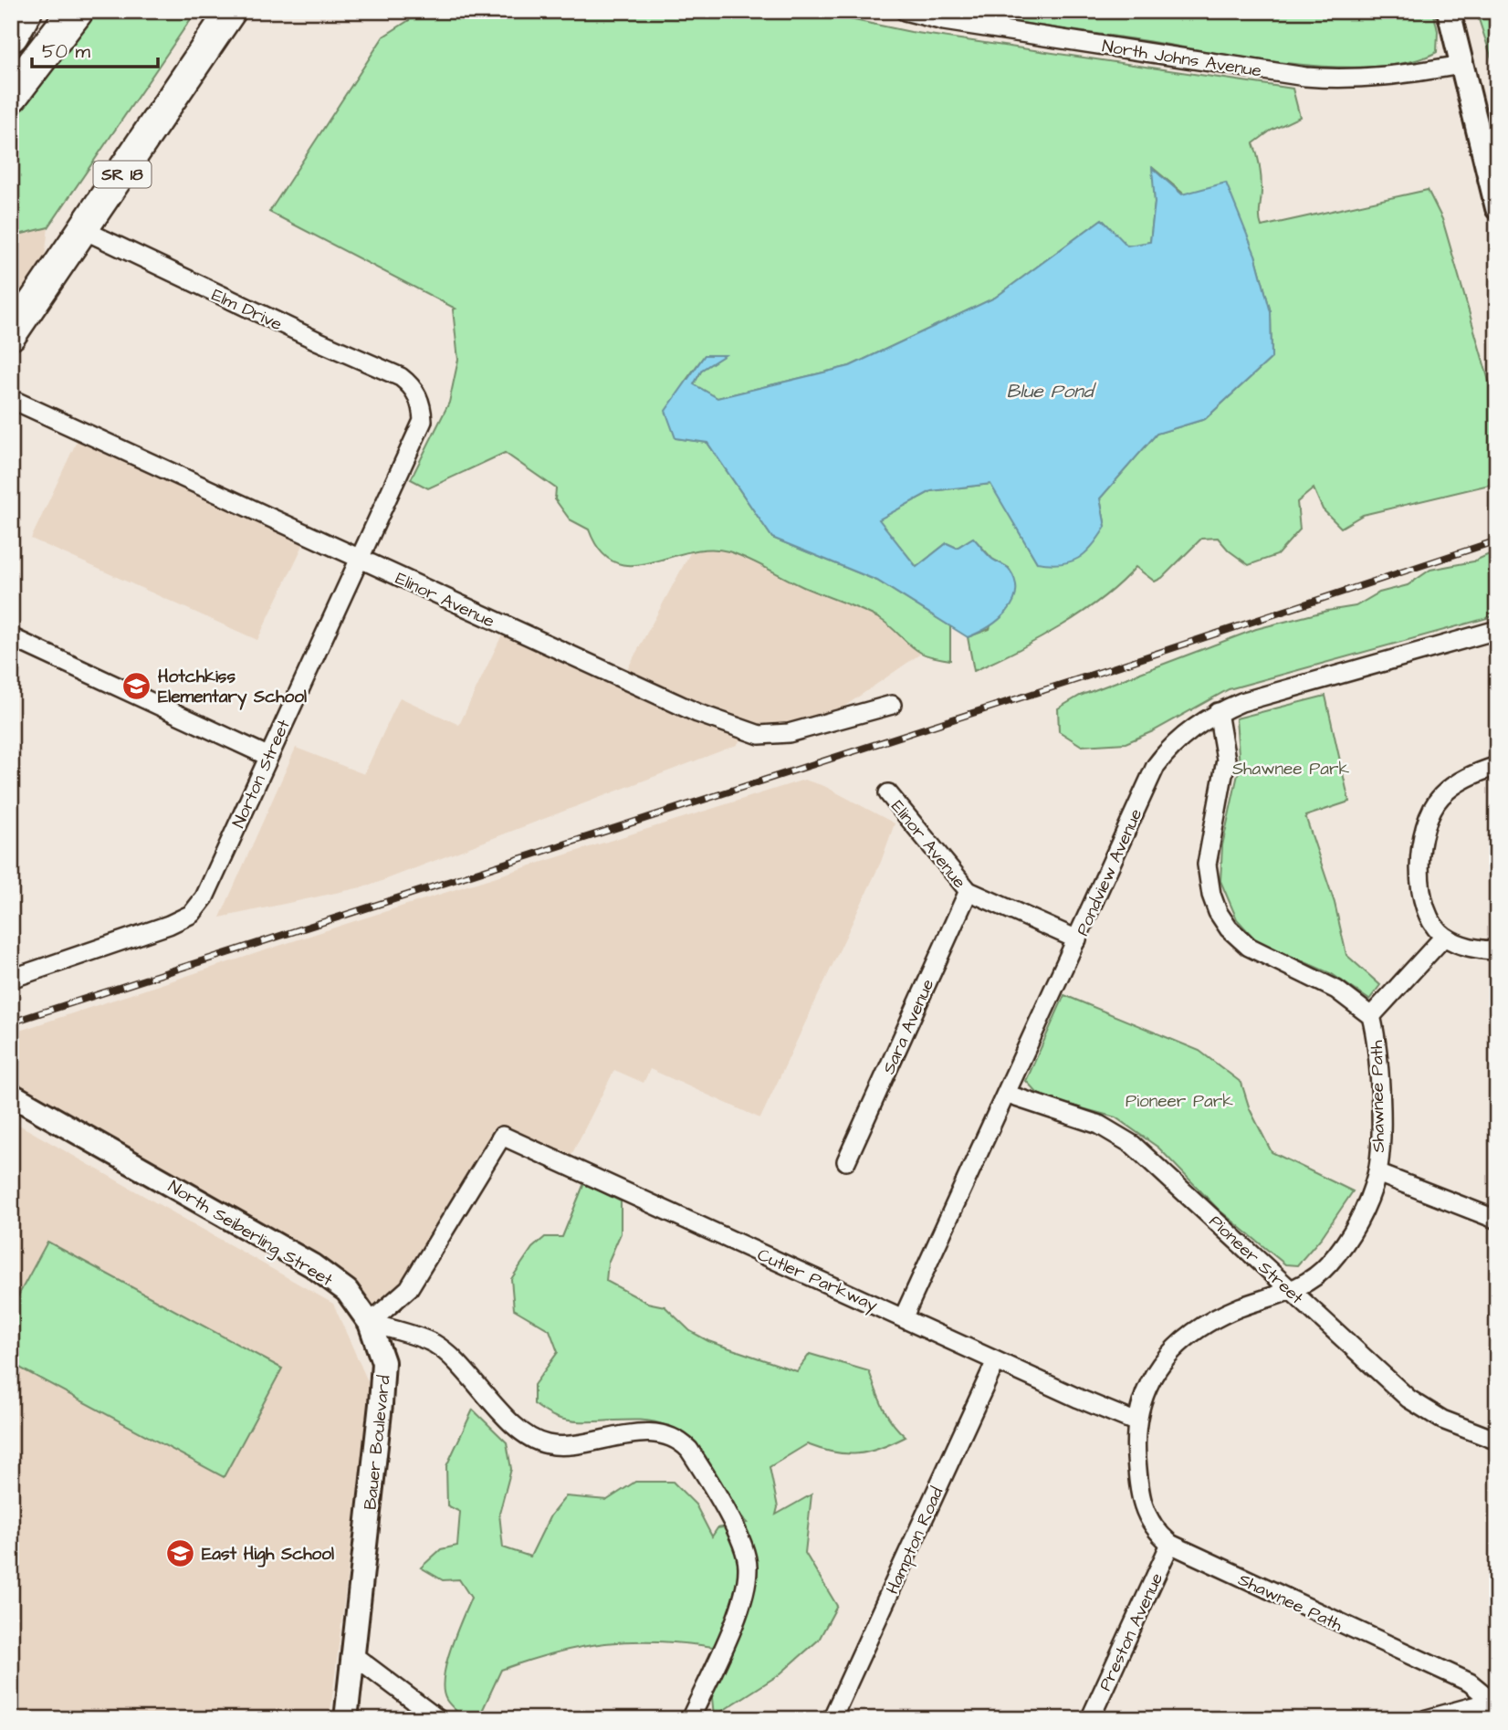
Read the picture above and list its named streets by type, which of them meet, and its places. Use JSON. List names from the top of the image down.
{
  "streets": {
    "main road": ["SR 18"],
    "street": [
      "North Johns Avenue",
      "Elm Drive",
      "Elinor Avenue",
      "Norton Street",
      "Pondview Avenue",
      "Sara Avenue",
      "Shawnee Path",
      "North Seiberling Street",
      "Pioneer Street",
      "Cutler Parkway",
      "Bauer Boulevard",
      "Hampton Road",
      "Preston Avenue"
    ]
  },
  "crossings": [
    ["SR 18", "Elm Drive"],
    ["Elm Drive", "Norton Street"],
    ["Elinor Avenue", "Norton Street"],
    ["Elinor Avenue", "Pondview Avenue"],
    ["Elinor Avenue", "Sara Avenue"],
    ["Pondview Avenue", "Shawnee Path"],
    ["Pondview Avenue", "Pioneer Street"],
    ["Pondview Avenue", "Cutler Parkway"],
    ["Shawnee Path", "Pioneer Street"],
    ["Shawnee Path", "Cutler Parkway"],
    ["Shawnee Path", "Preston Avenue"],
    ["North Seiberling Street", "Cutler Parkway"],
    ["North Seiberling Street", "Bauer Boulevard"],
    ["Cutler Parkway", "Bauer Boulevard"],
    ["Cutler Parkway", "Hampton Road"]
  ],
  "water": ["Blue Pond"],
  "parks": ["Shawnee Park", "Pioneer Park"],
  "places": {
    "school or university": ["Hotchkiss Elementary School", "East High School"]
  },
  "scale_bar": "50 m"
}
